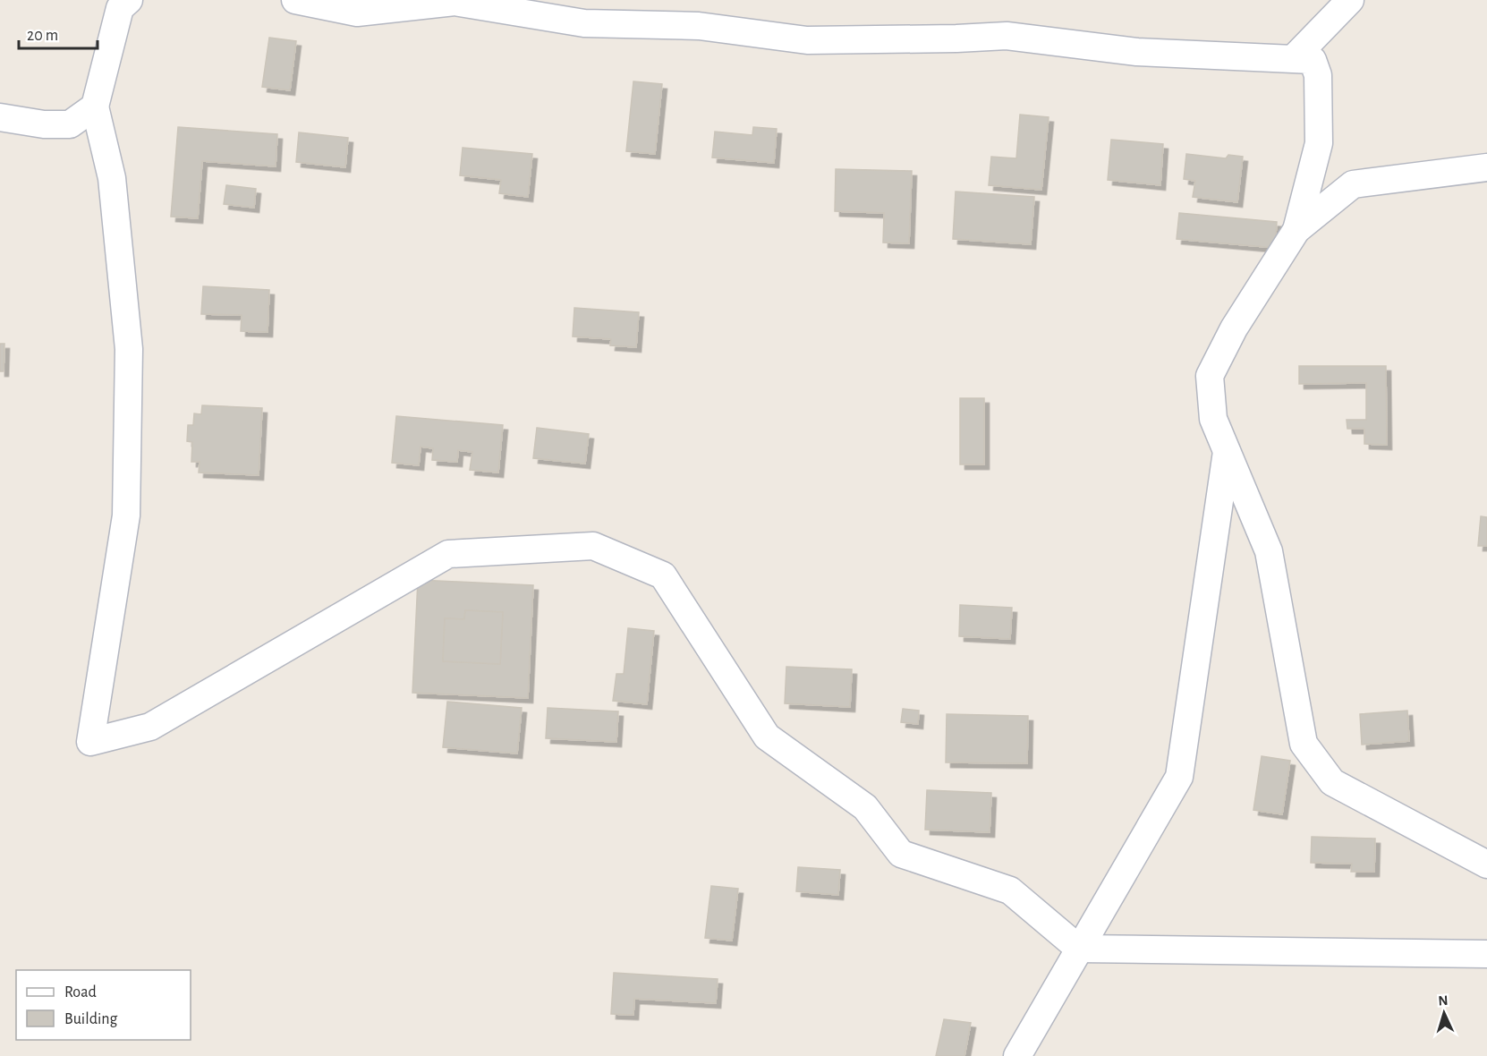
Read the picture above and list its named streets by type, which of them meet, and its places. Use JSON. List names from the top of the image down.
{
  "legend": ["Road", "Building"],
  "scale_bar": "20 m",
  "north": "top"
}
